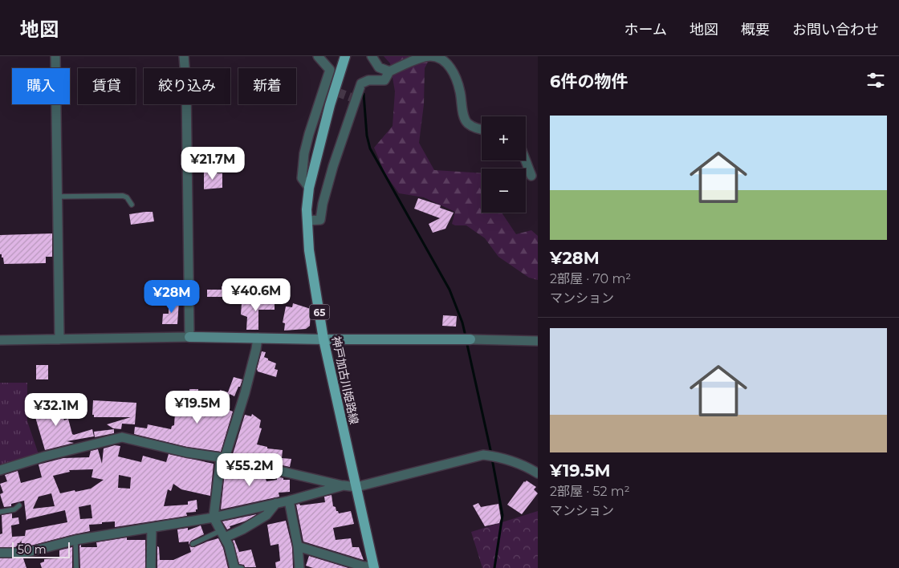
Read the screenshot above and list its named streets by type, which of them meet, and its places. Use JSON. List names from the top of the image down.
{
  "streets": {
    "main road": ["65", "神戸加古川姫路線"]
  },
  "scale_bar": "50 m",
  "page": {
    "header": "地図",
    "nav": [
      "ホーム",
      "地図",
      "概要",
      "お問い合わせ"
    ],
    "heading": "6件の物件",
    "chip": [
      "購入",
      "賃貸",
      "絞り込み",
      "新着"
    ],
    "list": [
      {
        "name": "¥28M",
        "note": "2部屋 · 70 m² · マンション"
      },
      {
        "name": "¥19.5M",
        "note": "2部屋 · 52 m² · マンション"
      }
    ],
    "map_buttons": ["+", "−"],
    "price": [
      "¥21.7M",
      "¥40.6M",
      "¥28M",
      "¥19.5M",
      "¥32.1M",
      "¥55.2M"
    ],
    "scale": "50 m"
  }
}
